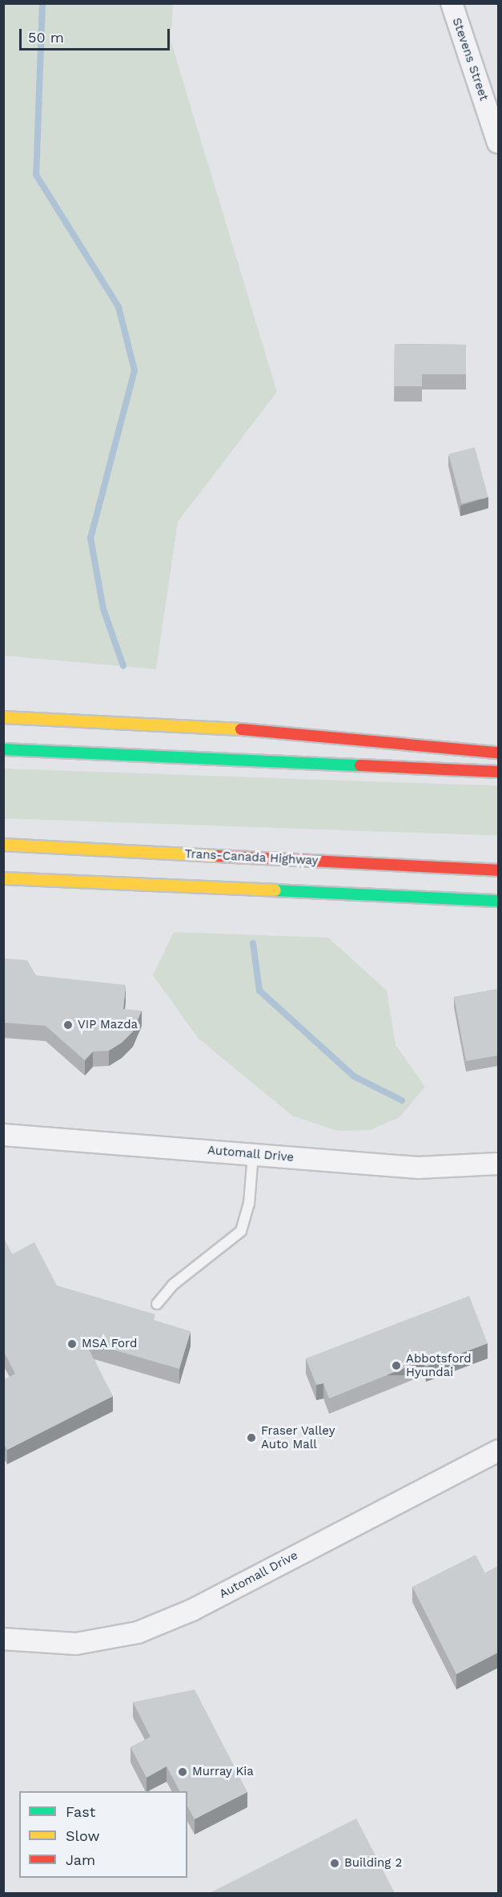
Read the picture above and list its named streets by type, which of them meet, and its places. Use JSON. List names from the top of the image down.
{
  "streets": {
    "highway": ["Trans-Canada Highway"],
    "street": ["Stevens Street", "Automall Drive"]
  },
  "places": [
    "VIP Mazda",
    "MSA Ford",
    "Abbotsford Hyundai",
    "Fraser Valley Auto Mall",
    "Murray Kia",
    "Building 2"
  ],
  "legend": ["Fast", "Slow", "Jam"],
  "scale_bar": "50 m"
}
